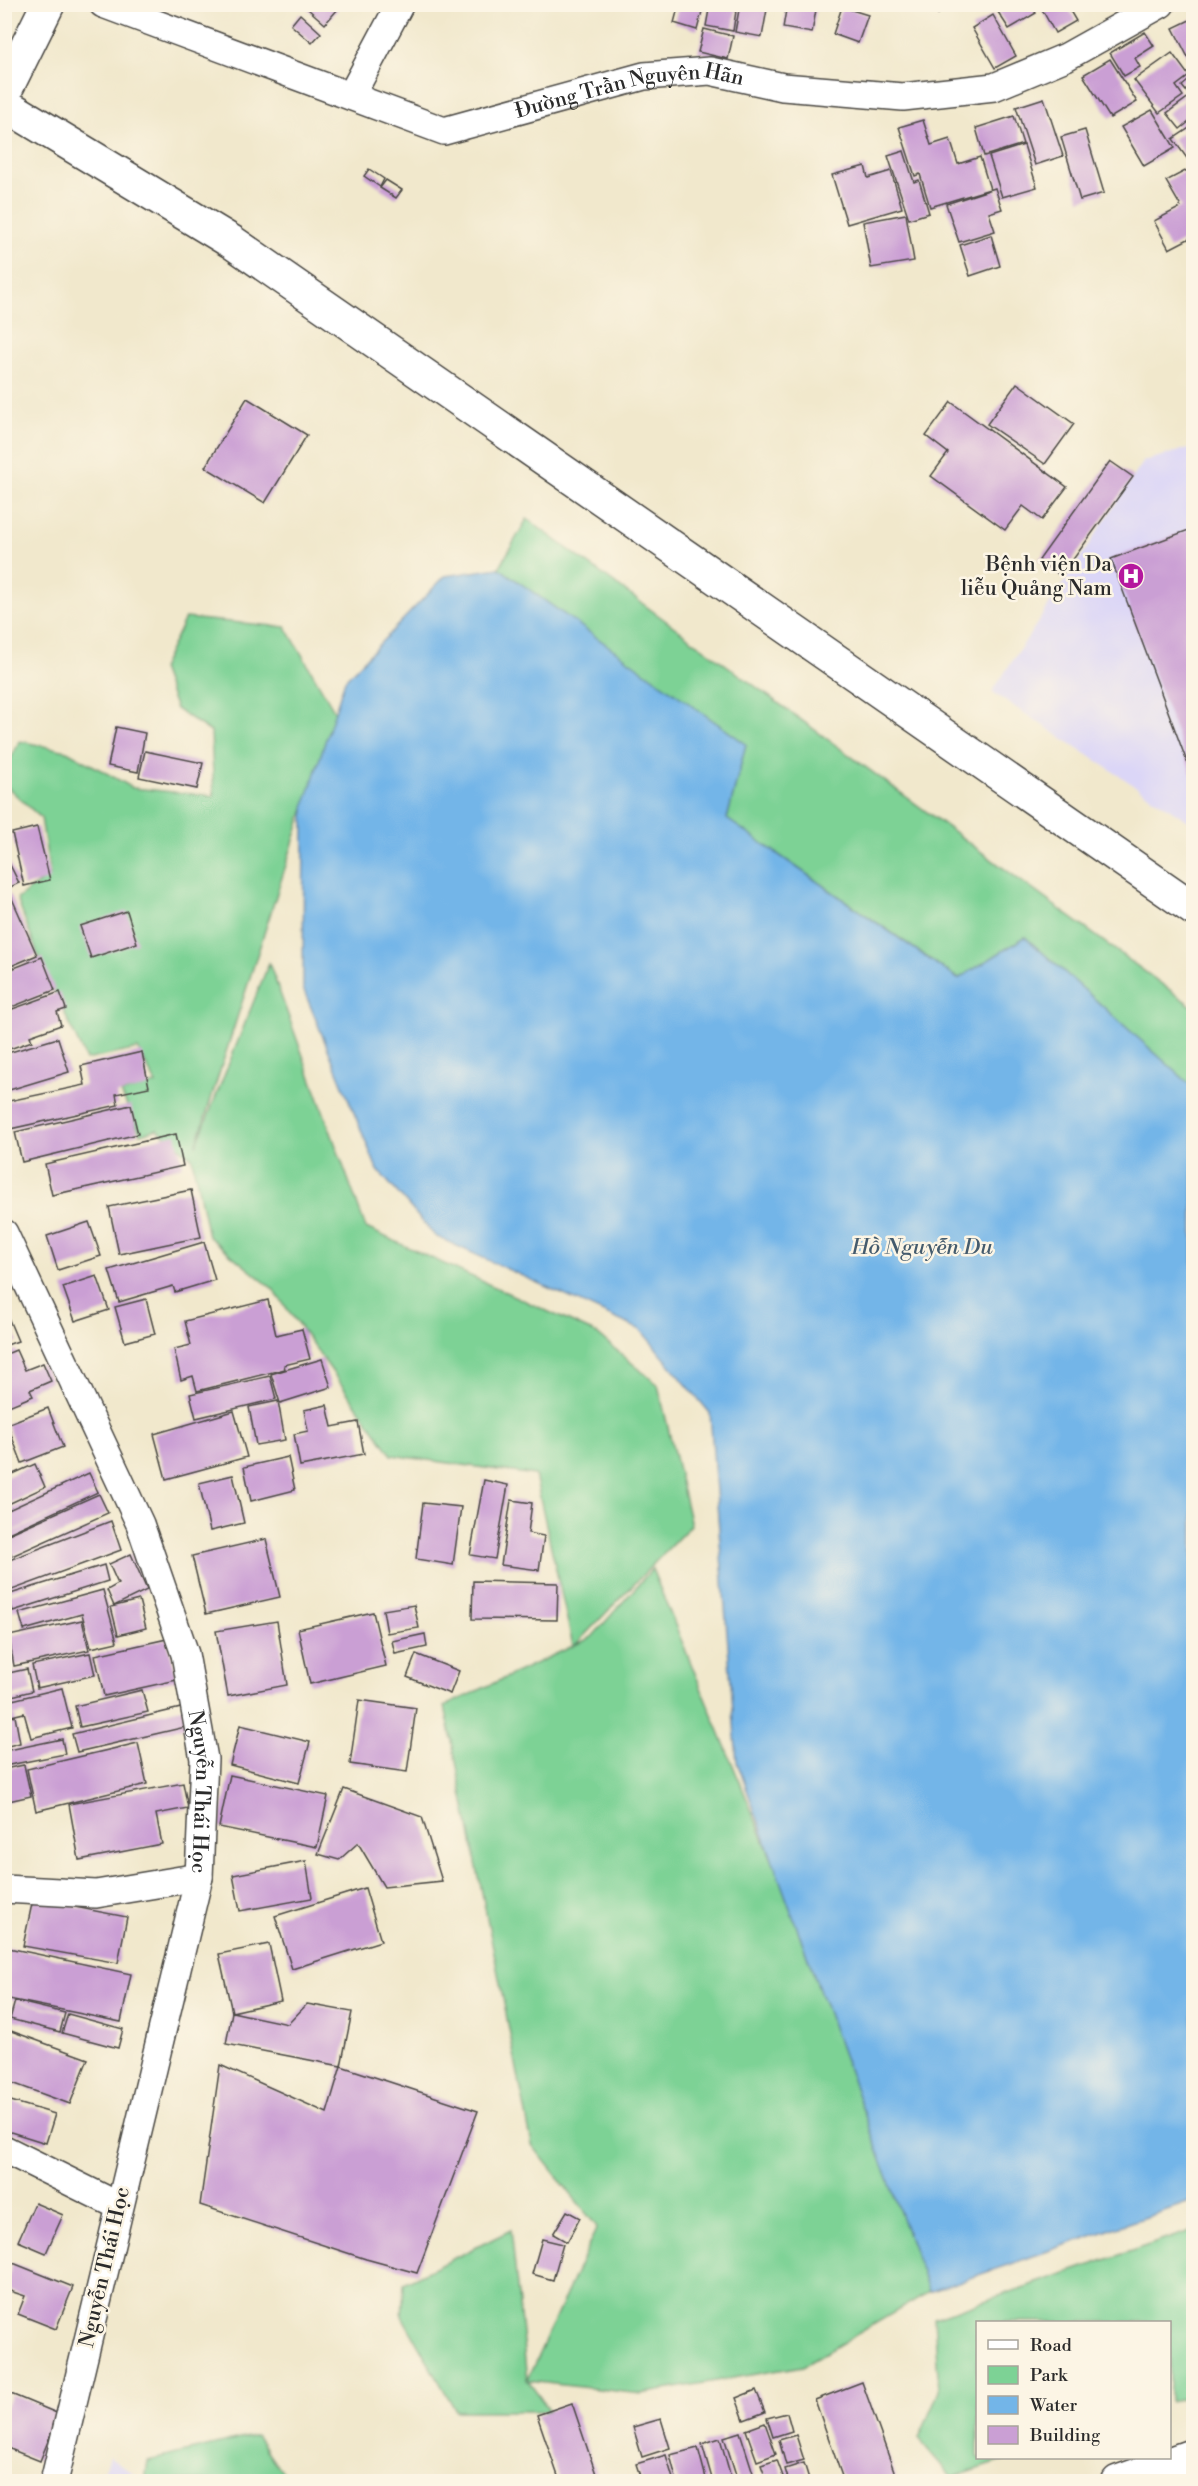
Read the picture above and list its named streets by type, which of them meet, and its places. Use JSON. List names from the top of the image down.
{
  "streets": {
    "street": ["Đường Trần Nguyên Hãn", "Nguyễn Thái Học"]
  },
  "water": ["Hồ Nguyễn Du"],
  "places": {
    "hospital": ["Bệnh viện Da liễu Quảng Nam"]
  },
  "legend": [
    "Road",
    "Park",
    "Water",
    "Building"
  ]
}
